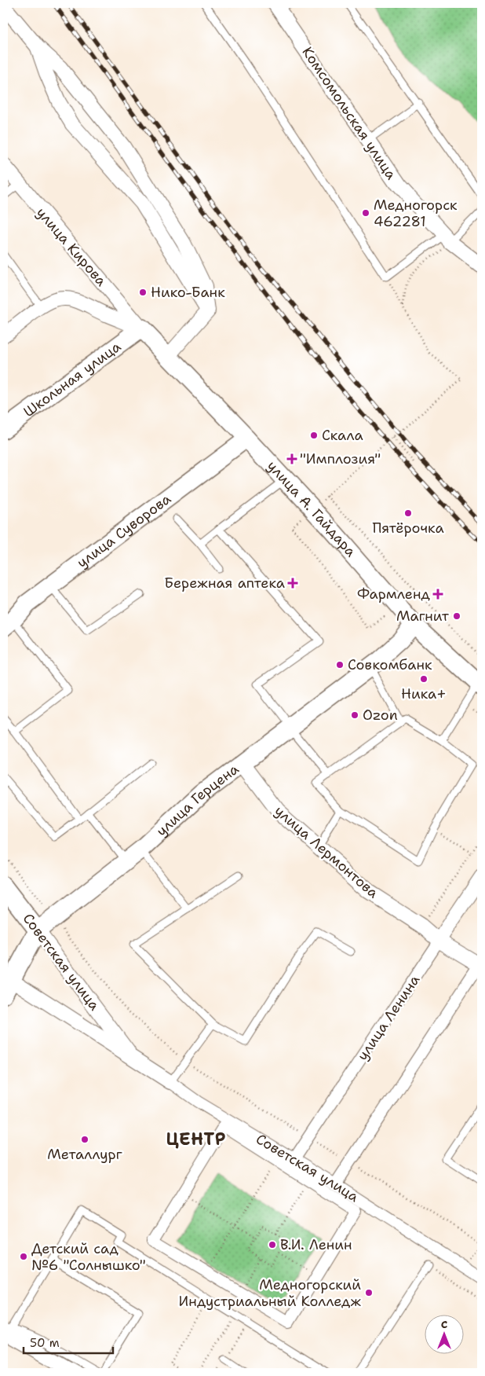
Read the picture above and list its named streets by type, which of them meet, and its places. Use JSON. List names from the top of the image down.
{
  "streets": {
    "street": [
      "Комсомольская улица",
      "улица Кирова",
      "Школьная улица",
      "улица А. Гайдара",
      "улица Суворова",
      "улица Герцена",
      "улица Лермонтова",
      "Советская улица",
      "улица Ленина"
    ]
  },
  "crossings": [
    ["улица Кирова", "Школьная улица"],
    ["улица Кирова", "улица А. Гайдара"],
    ["Школьная улица", "улица А. Гайдара"],
    ["улица А. Гайдара", "улица Суворова"],
    ["улица А. Гайдара", "улица Герцена"],
    ["улица Герцена", "улица Лермонтова"],
    ["улица Герцена", "Советская улица"],
    ["улица Лермонтова", "улица Ленина"],
    ["Советская улица", "улица Ленина"]
  ],
  "districts": ["ЦЕНТР"],
  "places": {
    "other": [
      "Медногорск 462281",
      "Нико-Банк",
      "Скала",
      "Пятёрочка",
      "Магнит",
      "Совкомбанк",
      "Ника+",
      "Ozon",
      "Металлург",
      "В.И. Ленин",
      "Детский сад №6 \"Солнышко\"",
      "Медногорский Индустриальный Колледж"
    ],
    "health": ["\"Имплозия\"", "Бережная аптека", "Фармленд"]
  },
  "scale_bar": "50 m",
  "north": "top"
}
